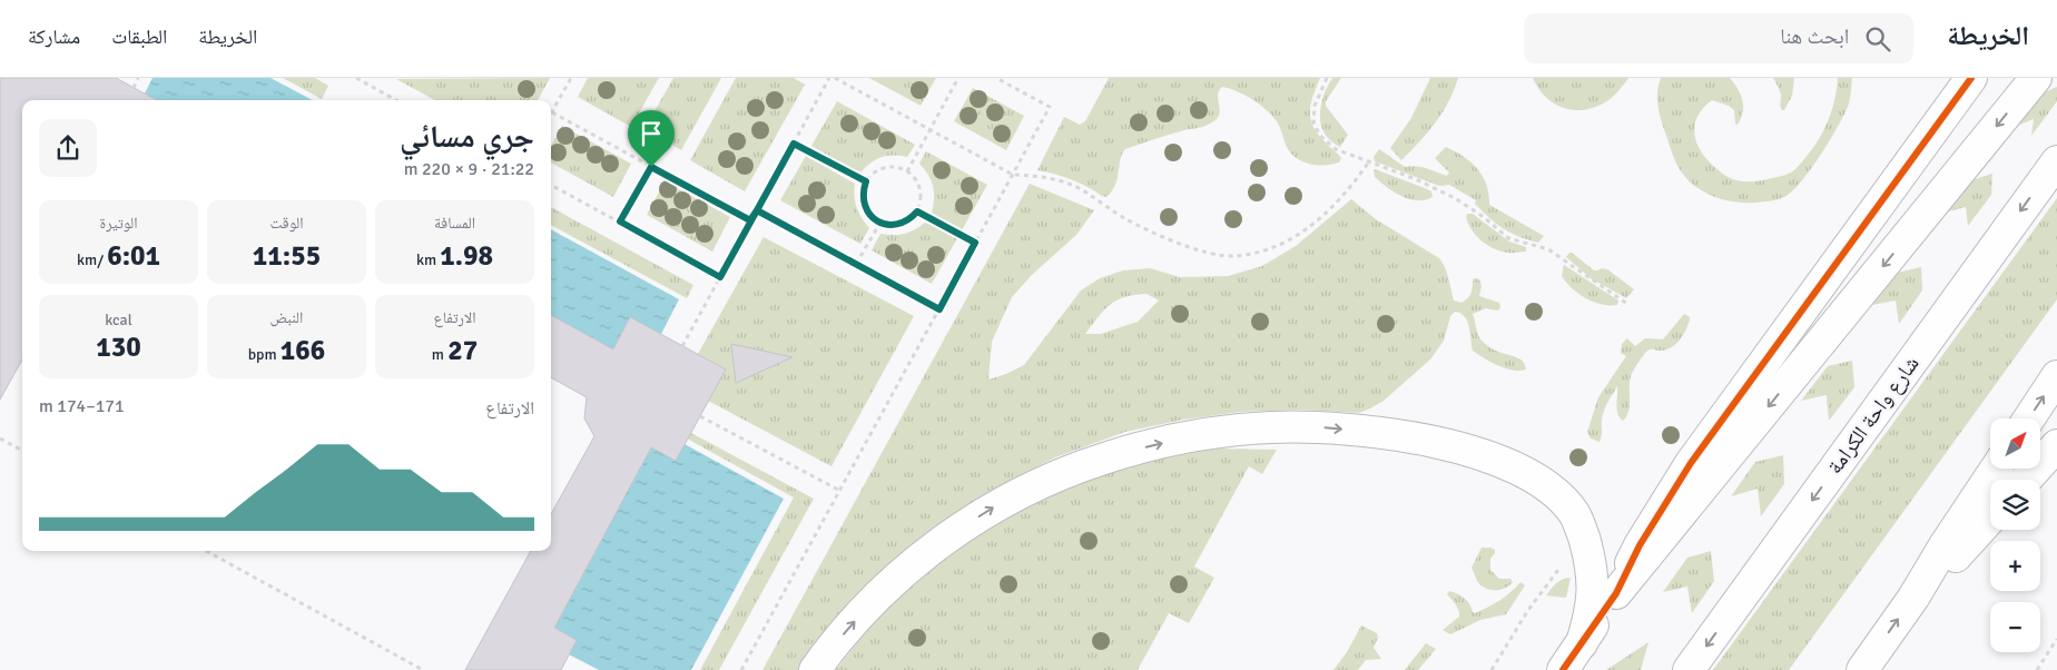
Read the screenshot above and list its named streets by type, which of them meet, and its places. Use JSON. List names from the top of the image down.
{
  "streets": {
    "main road": ["شارع واحة الكرامة"]
  },
  "north": "top right",
  "page": {
    "header": "الخريطة",
    "search": "ابحث هنا",
    "nav": ["الخريطة", "الطبقات", "مشاركة"],
    "heading": ["جري مسائي", "21:22 · 9 × 220 m"],
    "stats": [
      ["المسافة", "1.98 km"],
      ["الوقت", "11:55"],
      ["الوتيرة", "6:01 /km"],
      ["الارتفاع", "27 m"],
      ["النبض", "166 bpm"],
      ["kcal", "130"]
    ],
    "chart": ["الارتفاع", "171–174 m"],
    "map_buttons": ["+", "−"]
  }
}
